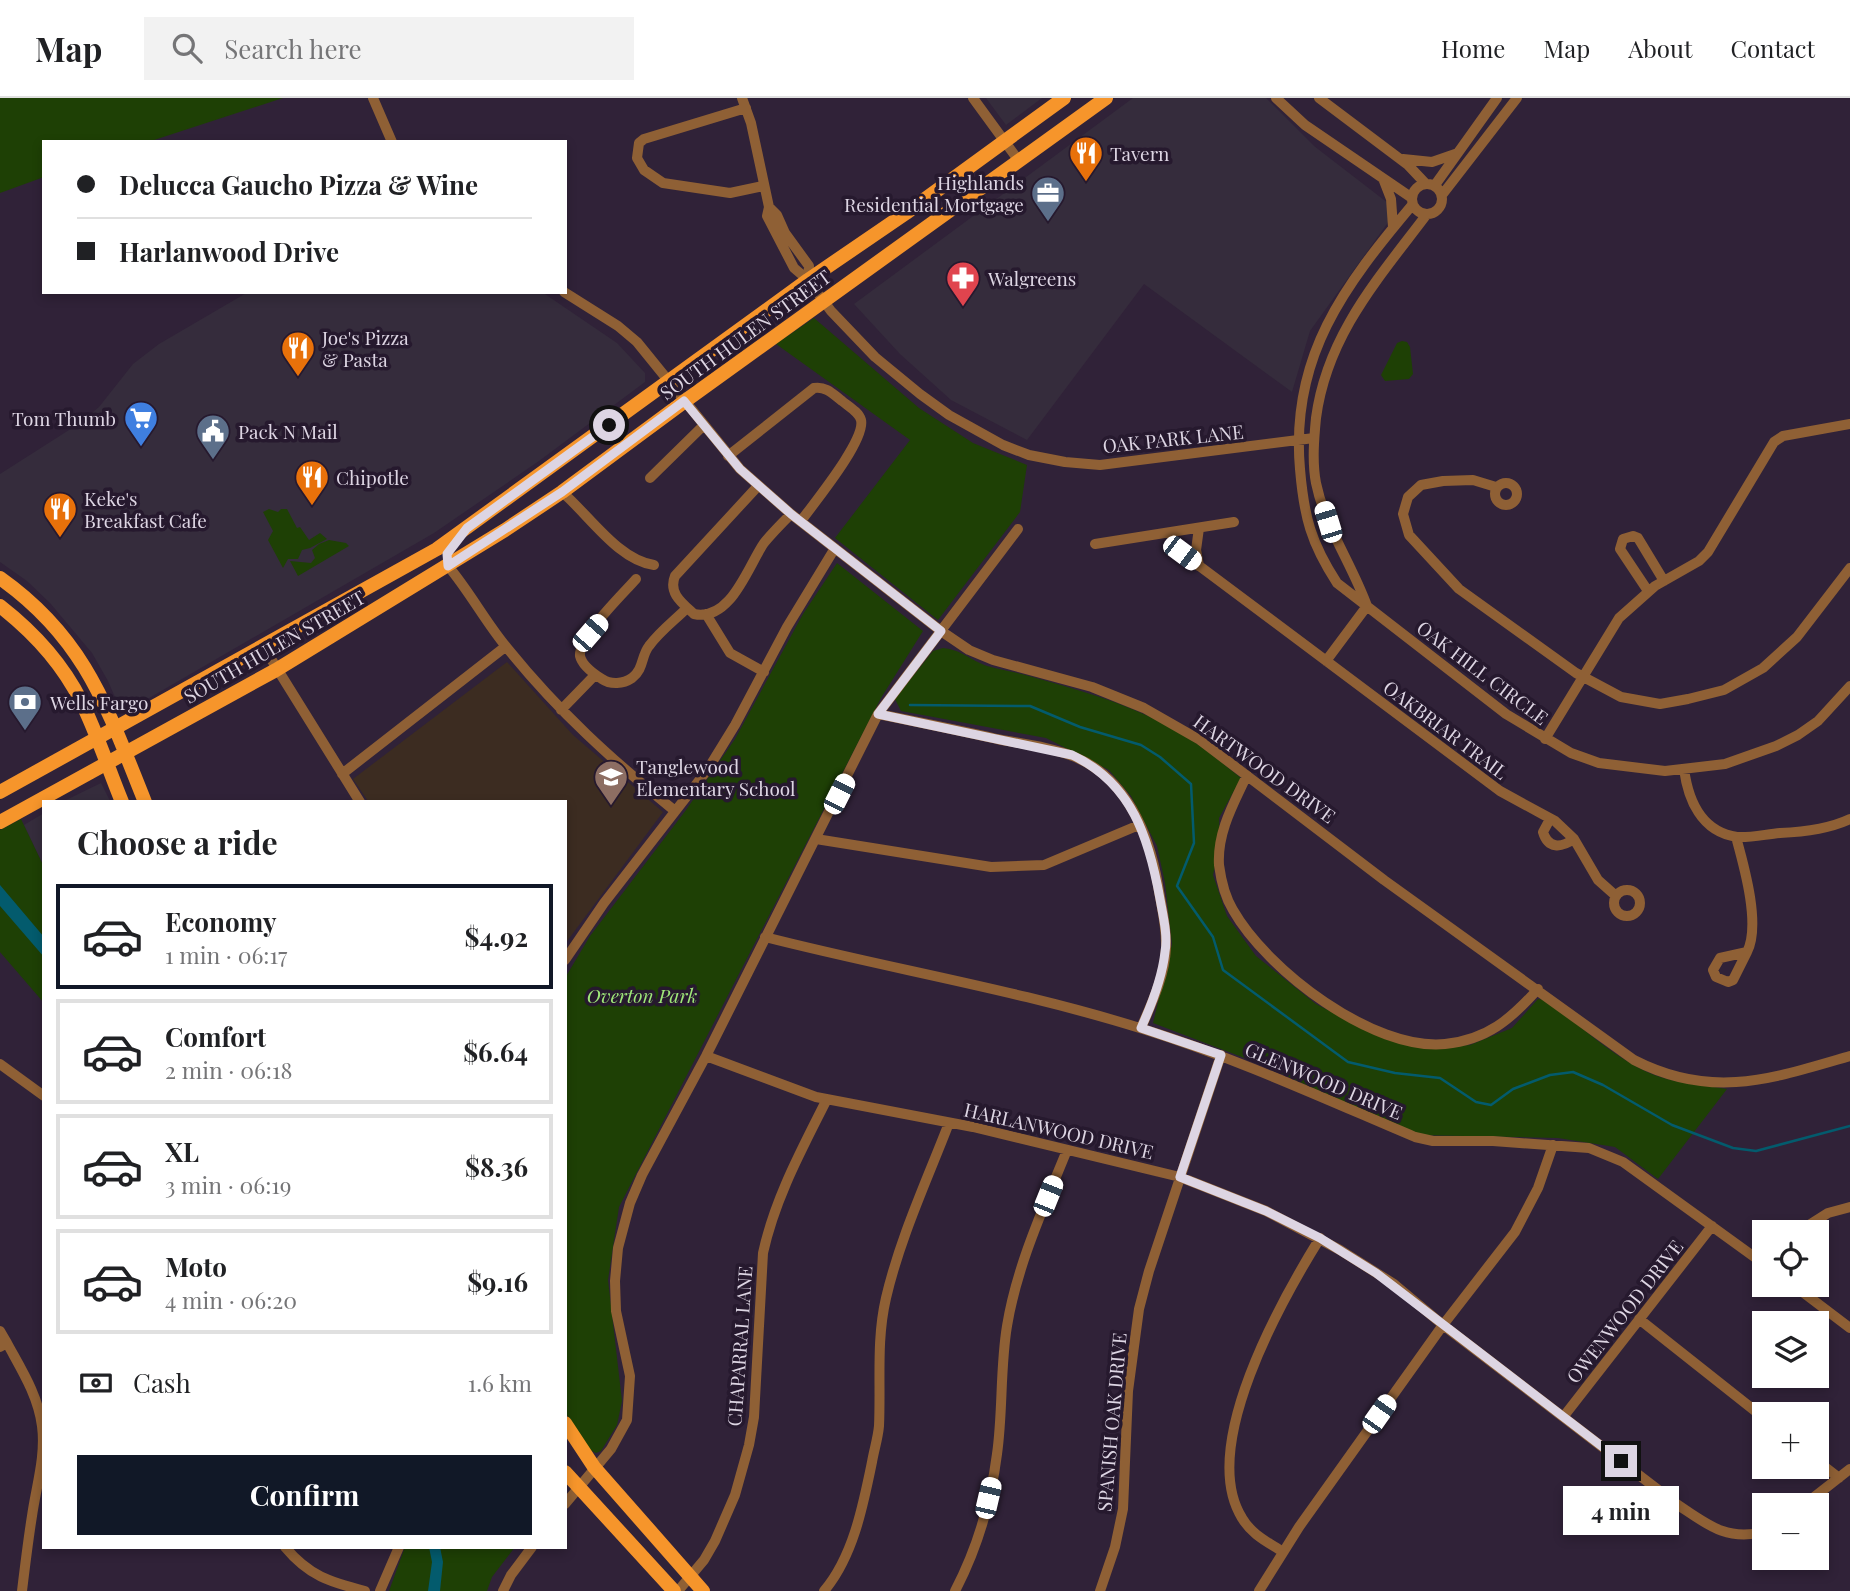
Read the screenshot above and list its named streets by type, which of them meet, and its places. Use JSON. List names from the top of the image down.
{
  "streets": {
    "main road": ["SOUTH HULEN STREET"],
    "street": [
      "OAK PARK LANE",
      "OAK HILL CIRCLE",
      "OAKBRIAR TRAIL",
      "HARTWOOD DRIVE",
      "GLENWOOD DRIVE",
      "HARLANWOOD DRIVE",
      "OWENWOOD DRIVE",
      "CHAPARRAL LANE",
      "SPANISH OAK DRIVE"
    ]
  },
  "crossings": [
    ["SOUTH HULEN STREET", "OAK PARK LANE"],
    ["SOUTH HULEN STREET", "HARTWOOD DRIVE"],
    ["OAK PARK LANE", "OAK HILL CIRCLE"],
    ["GLENWOOD DRIVE", "OWENWOOD DRIVE"],
    ["GLENWOOD DRIVE", "SPANISH OAK DRIVE"],
    ["HARLANWOOD DRIVE", "OWENWOOD DRIVE"],
    ["HARLANWOOD DRIVE", "CHAPARRAL LANE"],
    ["HARLANWOOD DRIVE", "SPANISH OAK DRIVE"]
  ],
  "parks": ["Overton Park"],
  "places": {
    "restaurant": [
      "Tavern",
      "Joe's Pizza & Pasta",
      "Chipotle",
      "Keke's Breakfast Cafe"
    ],
    "office": ["Highlands Residential Mortgage"],
    "pharmacy": ["Walgreens"],
    "supermarket": ["Tom Thumb"],
    "public building": ["Pack N Mail"],
    "bank": ["Wells Fargo"],
    "school or university": ["Tanglewood Elementary School"]
  },
  "page": {
    "header": "Map",
    "search": "Search here",
    "nav": [
      "Home",
      "Map",
      "About",
      "Contact"
    ],
    "banner": ["Delucca Gaucho Pizza & Wine", "Harlanwood Drive"],
    "heading": "Choose a ride",
    "list": [
      {
        "name": "Economy",
        "note": "1 min · 06:17",
        "value": "$4.92"
      },
      {
        "name": "Comfort",
        "note": "2 min · 06:18",
        "value": "$6.64"
      },
      {
        "name": "XL",
        "note": "3 min · 06:19",
        "value": "$8.36"
      },
      {
        "name": "Moto",
        "note": "4 min · 06:20",
        "value": "$9.16"
      }
    ],
    "map_buttons": ["+", "−"],
    "pay": ["Cash", "1.6 km"],
    "buttons": "Confirm",
    "bubble": "4 min"
  }
}
